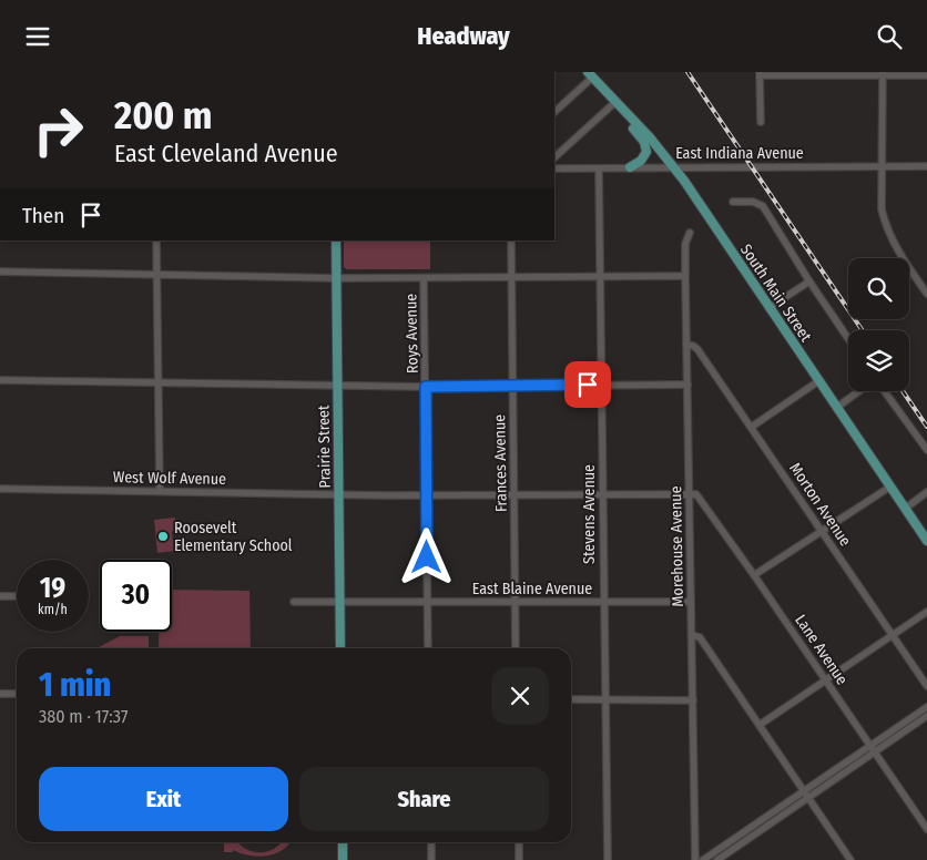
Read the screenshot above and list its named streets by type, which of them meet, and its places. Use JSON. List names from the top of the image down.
{
  "streets": {
    "main road": ["South Main Street", "Prairie Street"],
    "street": [
      "East Indiana Avenue",
      "Roys Avenue",
      "Frances Avenue",
      "West Wolf Avenue",
      "Morton Avenue",
      "Stevens Avenue",
      "Morehouse Avenue",
      "East Blaine Avenue",
      "Lane Avenue"
    ]
  },
  "crossings": [
    ["East Indiana Avenue", "South Main Street"],
    ["East Indiana Avenue", "Stevens Avenue"],
    ["Roys Avenue", "West Wolf Avenue"],
    ["Roys Avenue", "East Blaine Avenue"],
    ["Prairie Street", "West Wolf Avenue"],
    ["Prairie Street", "East Blaine Avenue"],
    ["Frances Avenue", "West Wolf Avenue"],
    ["Frances Avenue", "East Blaine Avenue"],
    ["West Wolf Avenue", "Stevens Avenue"],
    ["West Wolf Avenue", "Morehouse Avenue"],
    ["West Wolf Avenue", "Lane Avenue"],
    ["Morton Avenue", "Morehouse Avenue"],
    ["Stevens Avenue", "East Blaine Avenue"],
    ["Morehouse Avenue", "East Blaine Avenue"],
    ["Morehouse Avenue", "Lane Avenue"]
  ],
  "places": ["Roosevelt Elementary School"],
  "page": {
    "header": "Headway",
    "turn": ["200 m", "East Cleveland Avenue"],
    "then": "Then",
    "speed": "19 km/h",
    "limit": "30",
    "heading": ["1 min", "380 m · 17:37"],
    "buttons": ["Exit", "Share"]
  }
}
